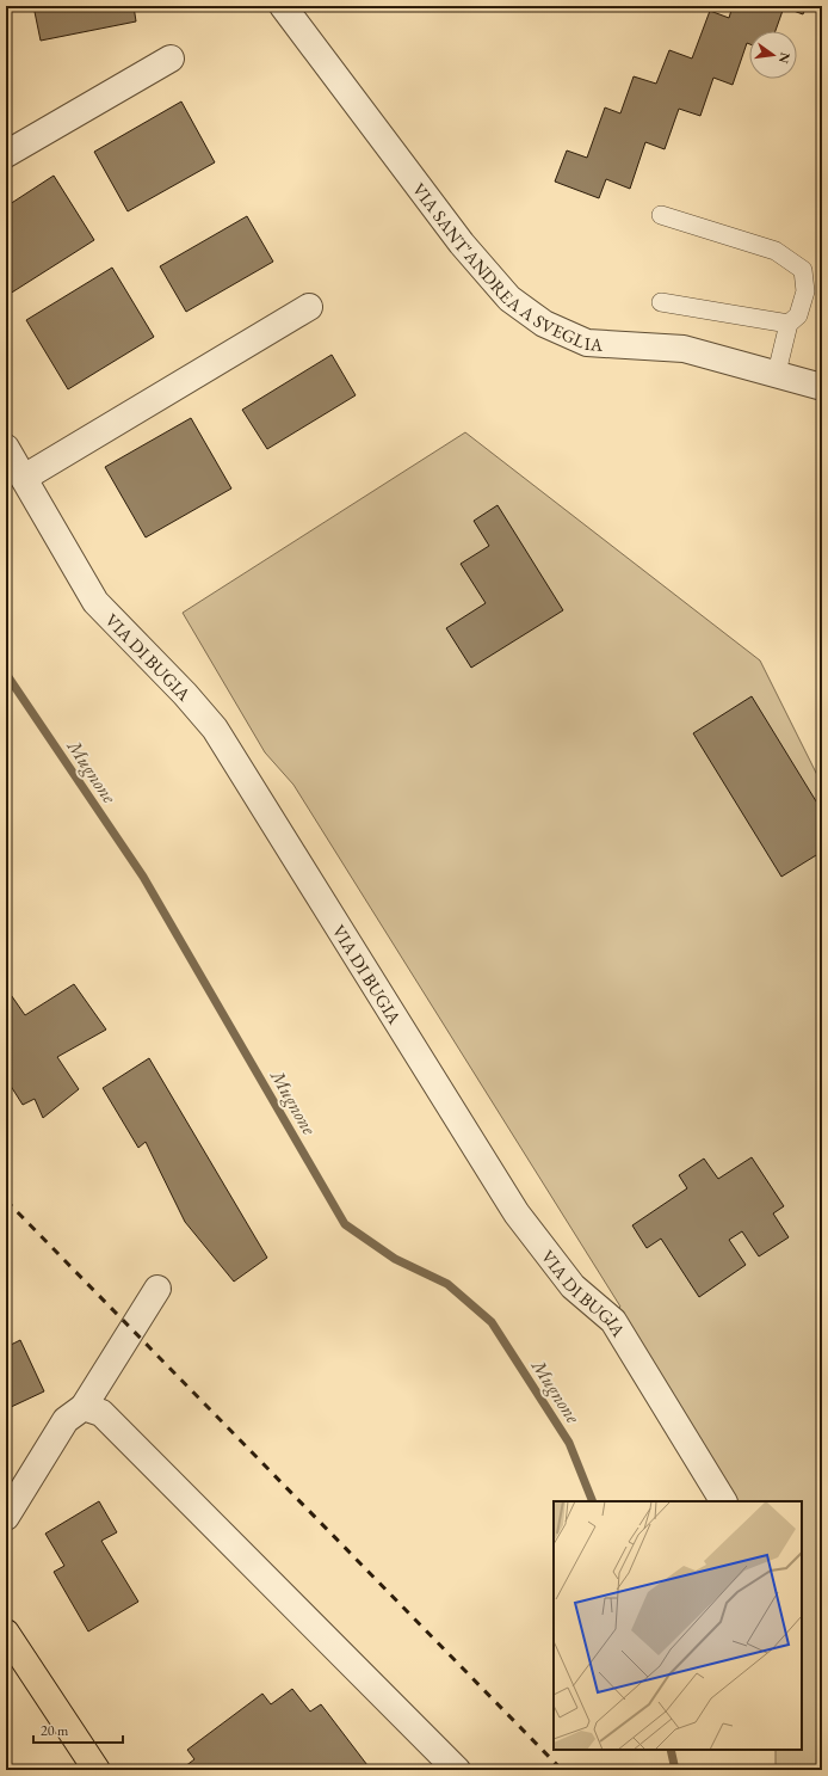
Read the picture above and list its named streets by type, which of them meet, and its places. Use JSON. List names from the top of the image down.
{
  "streets": {
    "street": ["VIA SANT'ANDREA A SVEGLIA", "VIA DI BUGIA"]
  },
  "water": ["Mugnone"],
  "scale_bar": "20 m",
  "north": "right"
}
